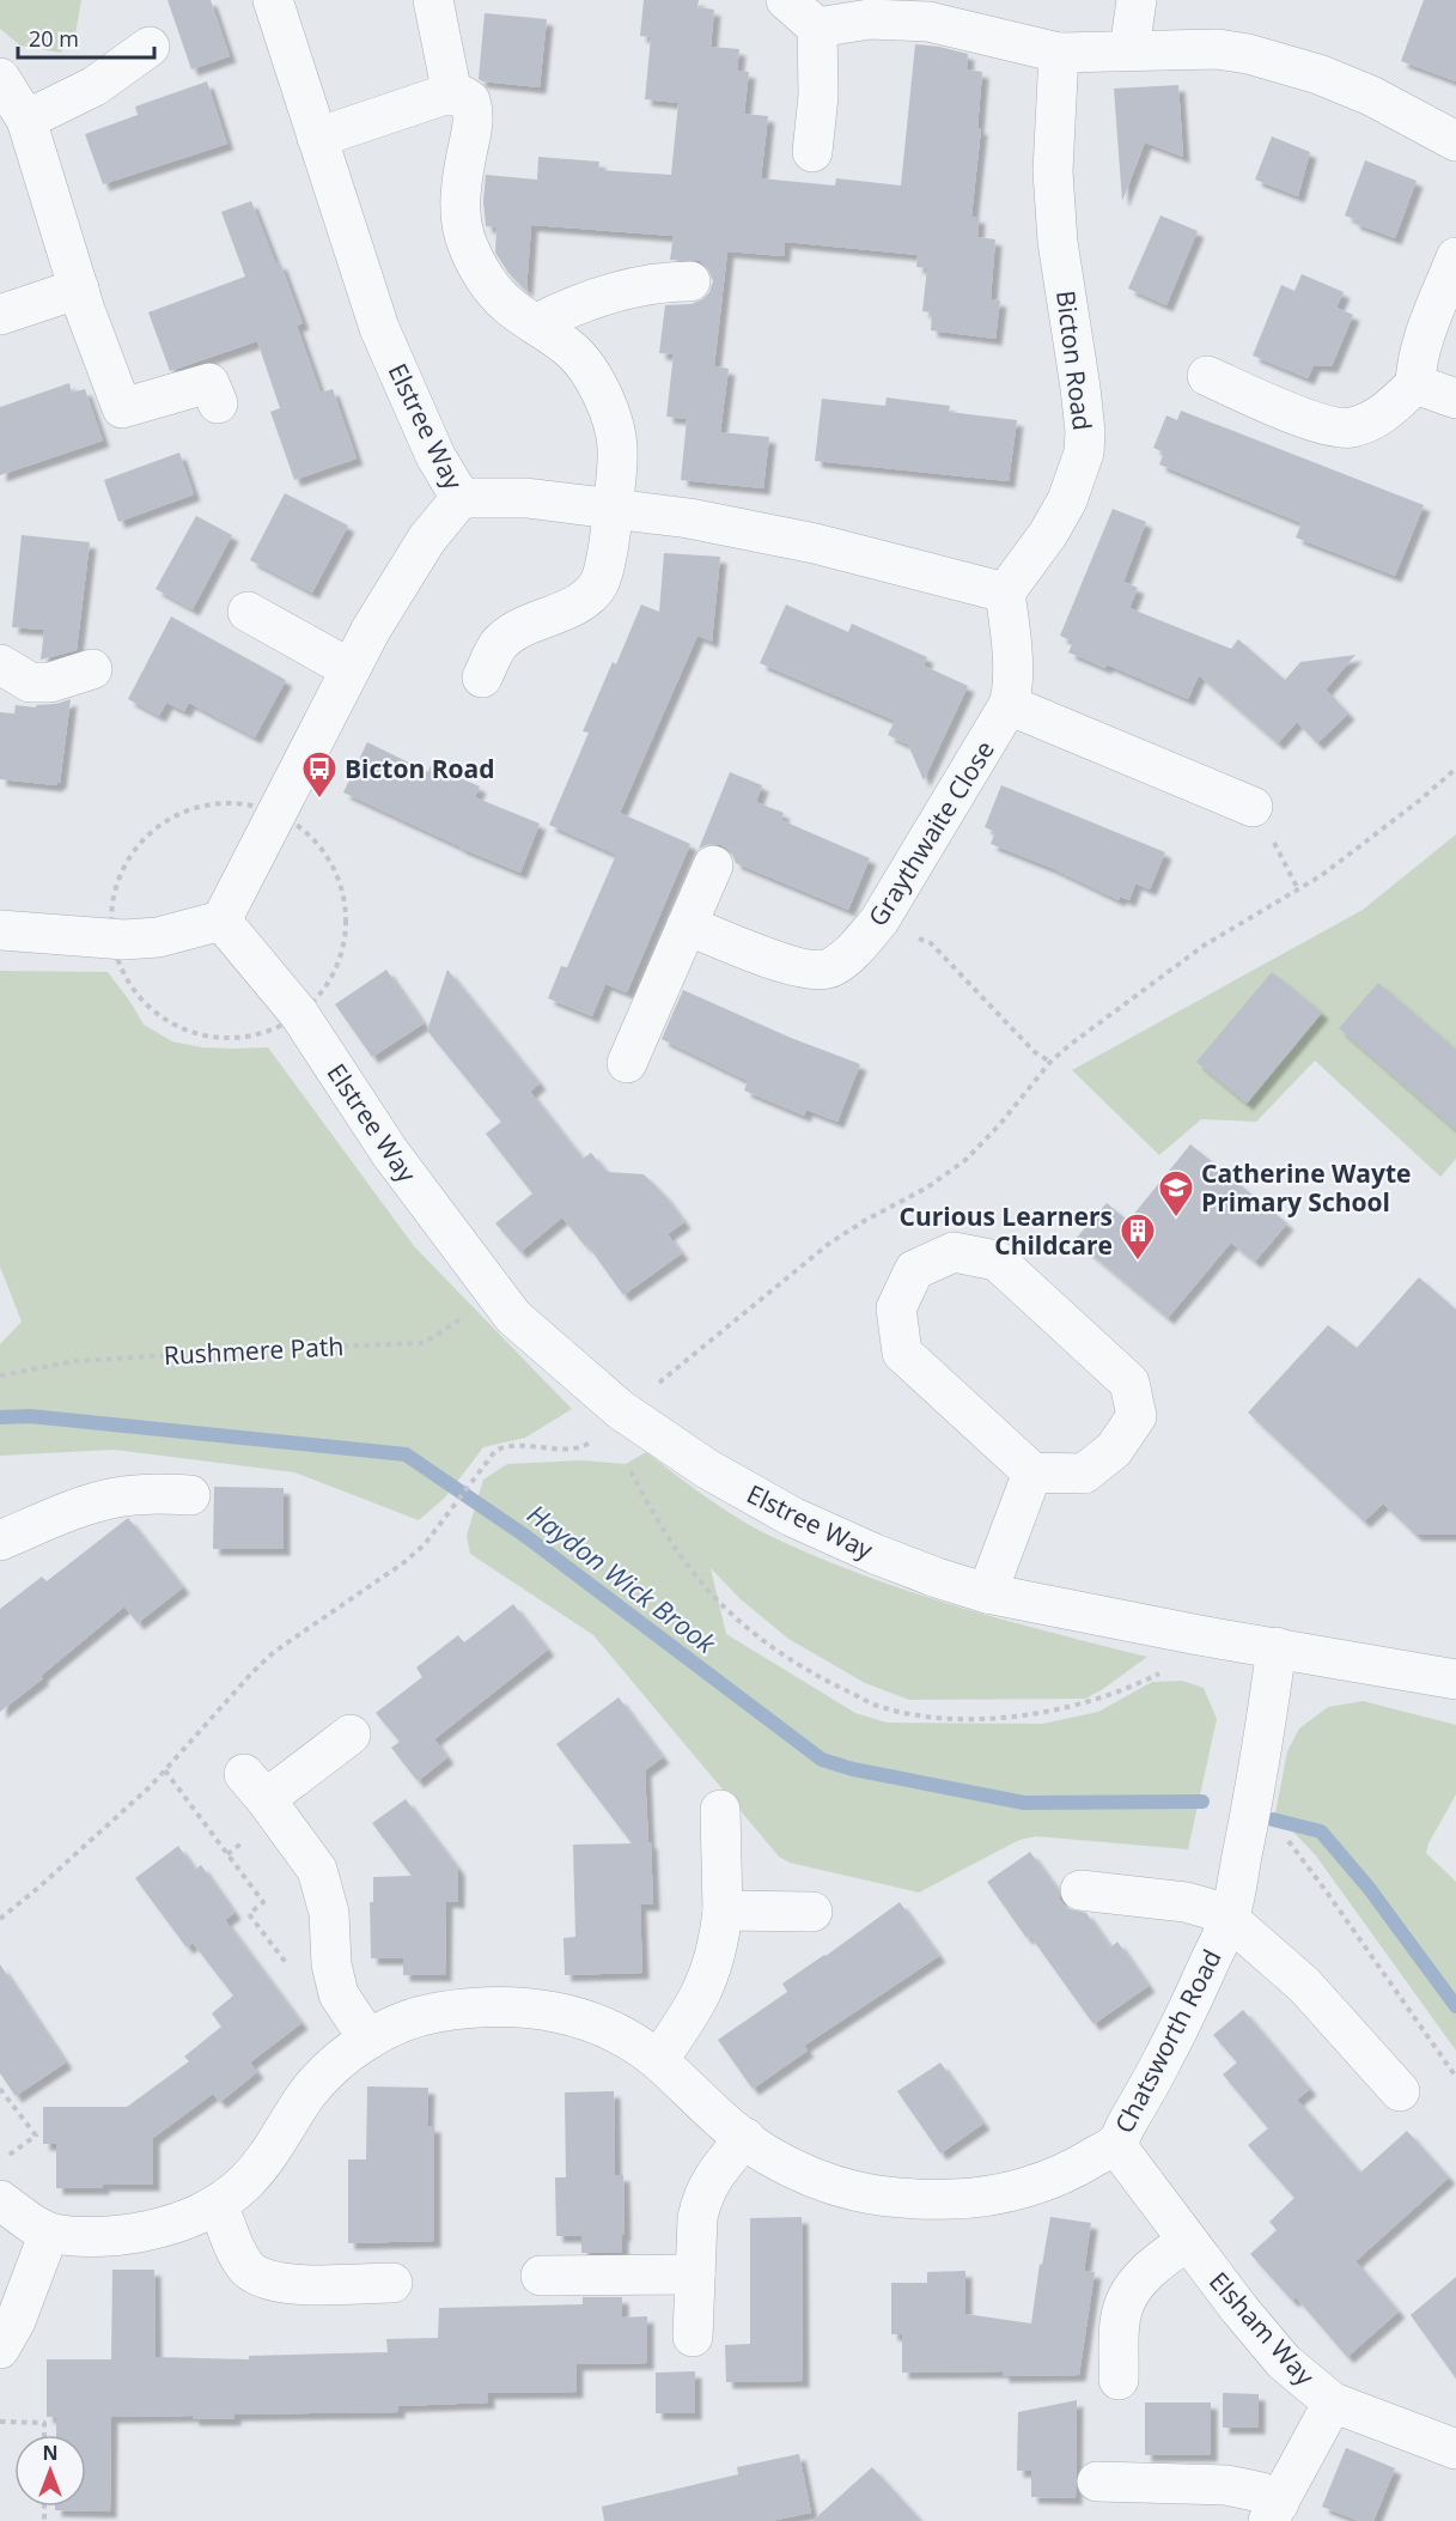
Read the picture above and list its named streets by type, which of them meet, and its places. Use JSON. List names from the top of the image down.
{
  "streets": {
    "street": [
      "Bicton Road",
      "Elstree Way",
      "Graythwaite Close",
      "Chatsworth Road",
      "Elsham Way"
    ],
    "path": ["Rushmere Path"]
  },
  "crossings": [
    ["Bicton Road", "Graythwaite Close"],
    ["Elstree Way", "Rushmere Path"],
    ["Elstree Way", "Chatsworth Road"],
    ["Chatsworth Road", "Elsham Way"]
  ],
  "water": ["Haydon Wick Brook"],
  "places": {
    "bus stop": ["Bicton Road"],
    "school or university": ["Catherine Wayte Primary School"],
    "building": ["Curious Learners Childcare"]
  },
  "scale_bar": "20 m",
  "north": "top"
}
